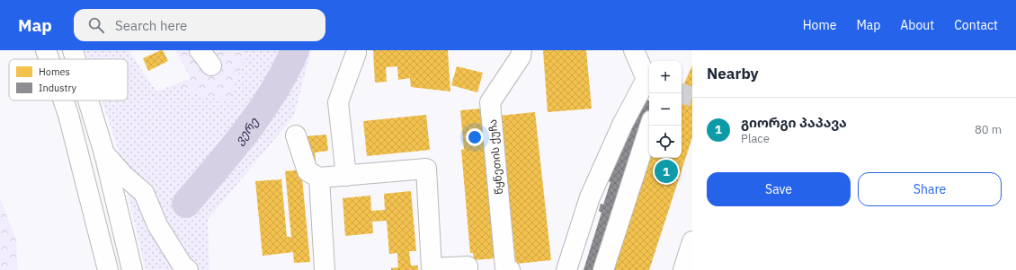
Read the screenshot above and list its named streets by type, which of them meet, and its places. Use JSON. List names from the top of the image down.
{
  "streets": {
    "street": ["წყნეთის ქუჩა"]
  },
  "water": ["ვერე"],
  "legend": ["Homes", "Industry"],
  "page": {
    "header": "Map",
    "search": "Search here",
    "nav": [
      "Home",
      "Map",
      "About",
      "Contact"
    ],
    "heading": "Nearby",
    "map_buttons": ["+", "−"],
    "list": [
      {
        "mark": "1",
        "name": "გიორგი პაპავა",
        "note": "Place",
        "value": "80 m"
      }
    ],
    "pins": "1",
    "buttons": ["Save", "Share"]
  }
}
